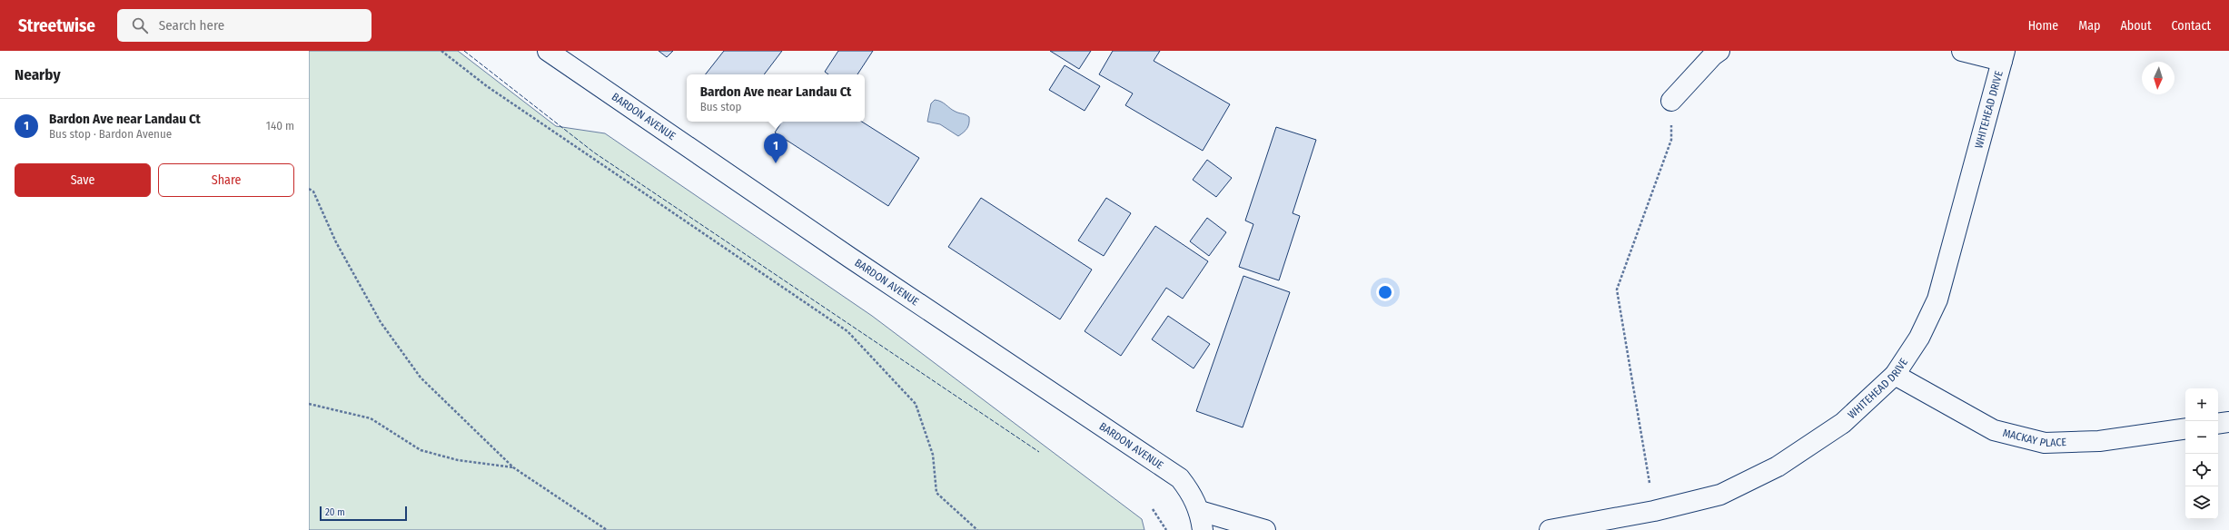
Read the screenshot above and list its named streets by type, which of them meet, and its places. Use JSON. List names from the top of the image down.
{
  "streets": {
    "street": ["WHITEHEAD DRIVE", "BARDON AVENUE", "MACKAY PLACE"]
  },
  "crossings": [
    ["WHITEHEAD DRIVE", "MACKAY PLACE"]
  ],
  "scale_bar": "20 m",
  "north": "bottom",
  "page": {
    "header": "Streetwise",
    "search": "Search here",
    "nav": [
      "Home",
      "Map",
      "About",
      "Contact"
    ],
    "heading": "Nearby",
    "popup": ["Bardon Ave near Landau Ct", "Bus stop"],
    "list": [
      {
        "mark": "1",
        "name": "Bardon Ave near Landau Ct",
        "note": "Bus stop · Bardon Avenue",
        "value": "140 m"
      }
    ],
    "pins": "1",
    "buttons": ["Save", "Share"],
    "map_buttons": ["+", "−"],
    "scale": "20 m"
  }
}
